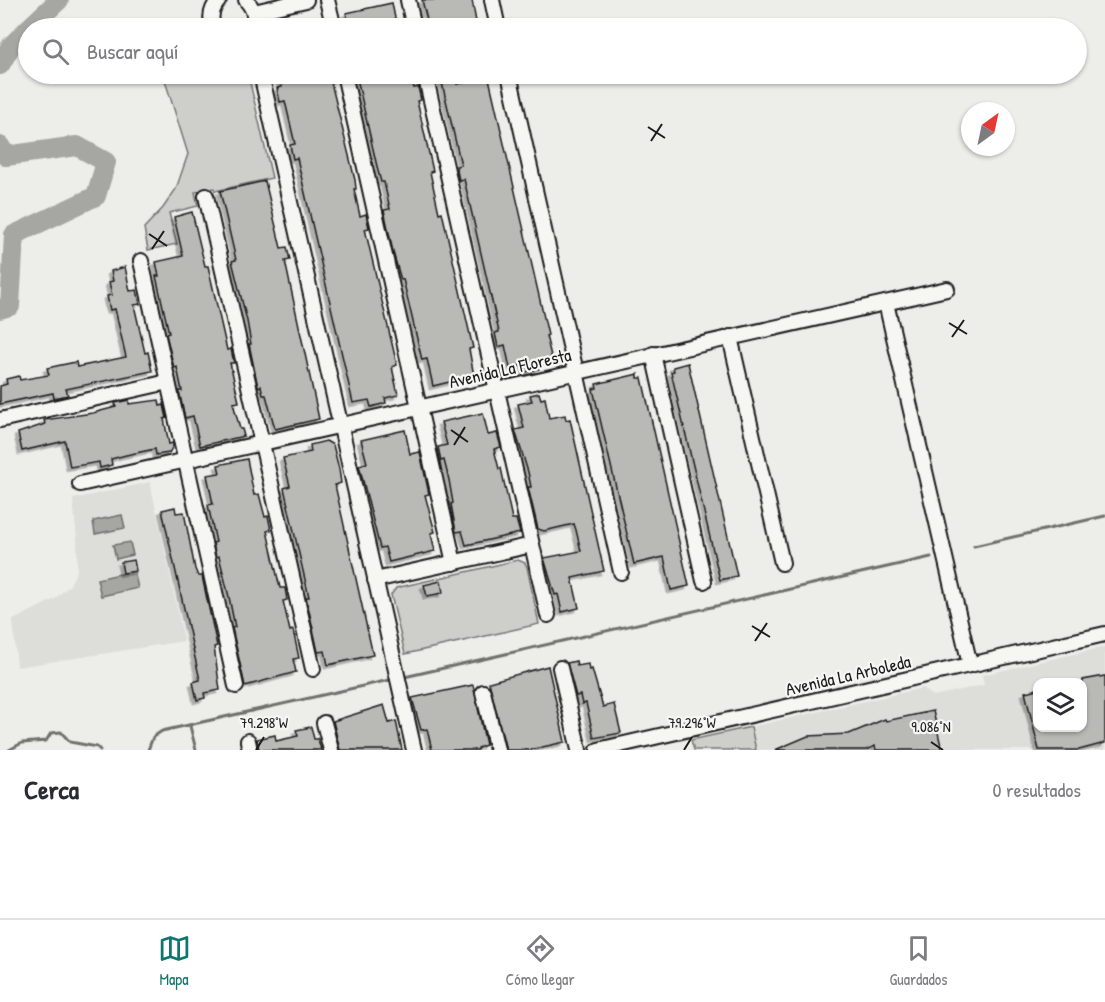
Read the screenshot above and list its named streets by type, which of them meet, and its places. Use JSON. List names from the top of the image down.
{
  "streets": {
    "street": ["Avenida La Floresta", "Avenida La Arboleda"]
  },
  "north": "top right",
  "page": {
    "search": "Buscar aquí",
    "heading": ["Cerca", "0 resultados"],
    "nav": ["Mapa", "Cómo llegar", "Guardados"]
  },
  "coordinates": ["79.298°W", "79.296°W", "9.086°N"]
}
